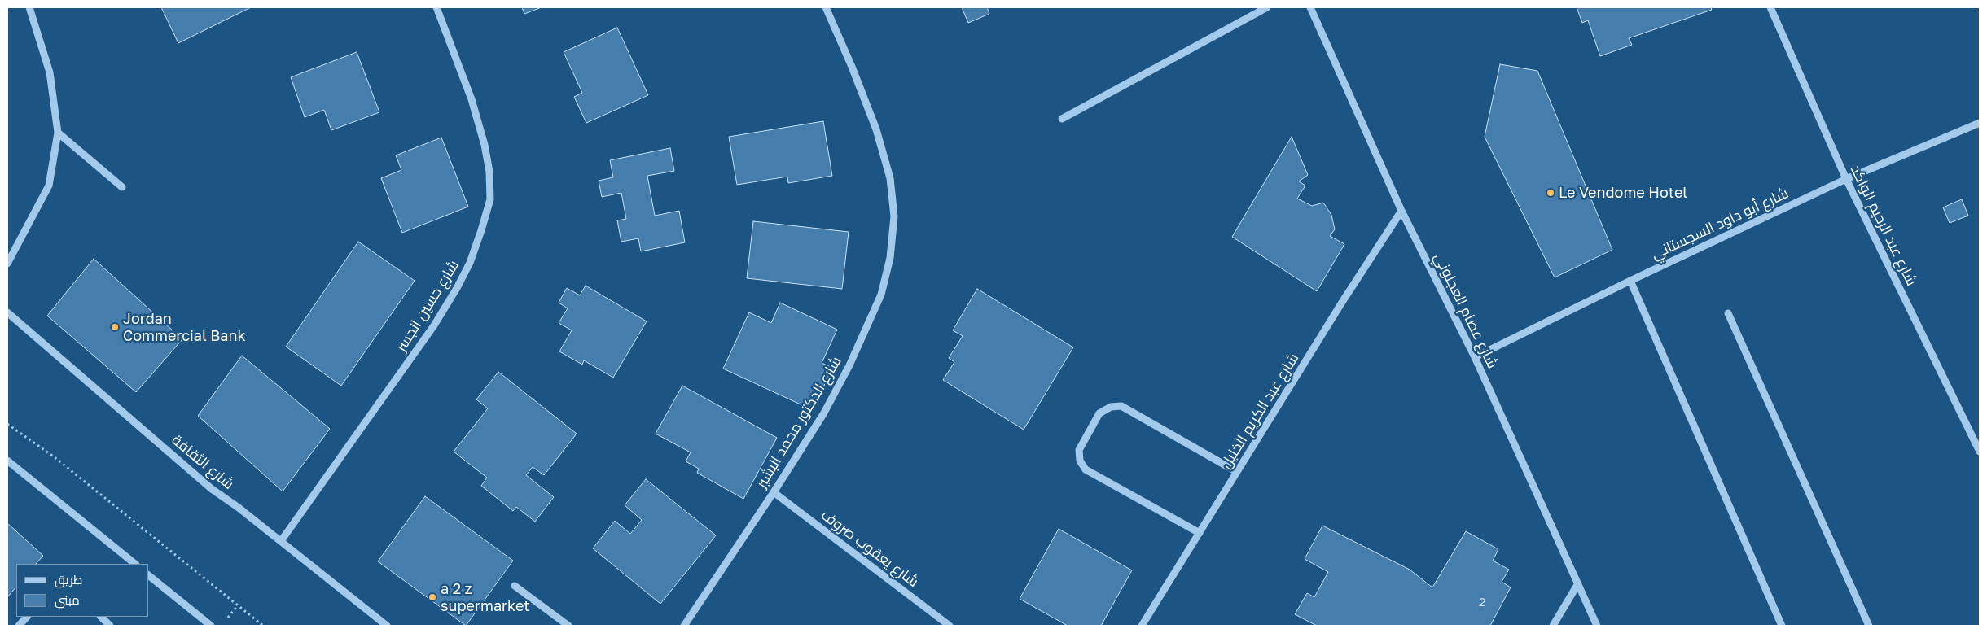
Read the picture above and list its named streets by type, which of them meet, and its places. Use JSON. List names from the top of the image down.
{
  "streets": {
    "street": [
      "شارع أبو داود السجستاني",
      "شارع عبد الرحيم الواكد",
      "شارع حسين الجسر",
      "شارع عصام العجلوني",
      "شارع عبد الكريم الخليل",
      "شارع الدكتور محمد البشير",
      "شارع الثقافة",
      "شارع يعقوب صروف"
    ]
  },
  "crossings": [
    ["شارع أبو داود السجستاني", "شارع عبد الرحيم الواكد"],
    ["شارع أبو داود السجستاني", "شارع عصام العجلوني"],
    ["شارع حسين الجسر", "شارع الثقافة"],
    ["شارع عصام العجلوني", "شارع عبد الكريم الخليل"],
    ["شارع الدكتور محمد البشير", "شارع يعقوب صروف"]
  ],
  "places": ["Le Vendome Hotel", "Jordan Commercial Bank", "a 2 z supermarket"],
  "house_numbers": ["2"],
  "legend": ["طريق", "مبنى"]
}
